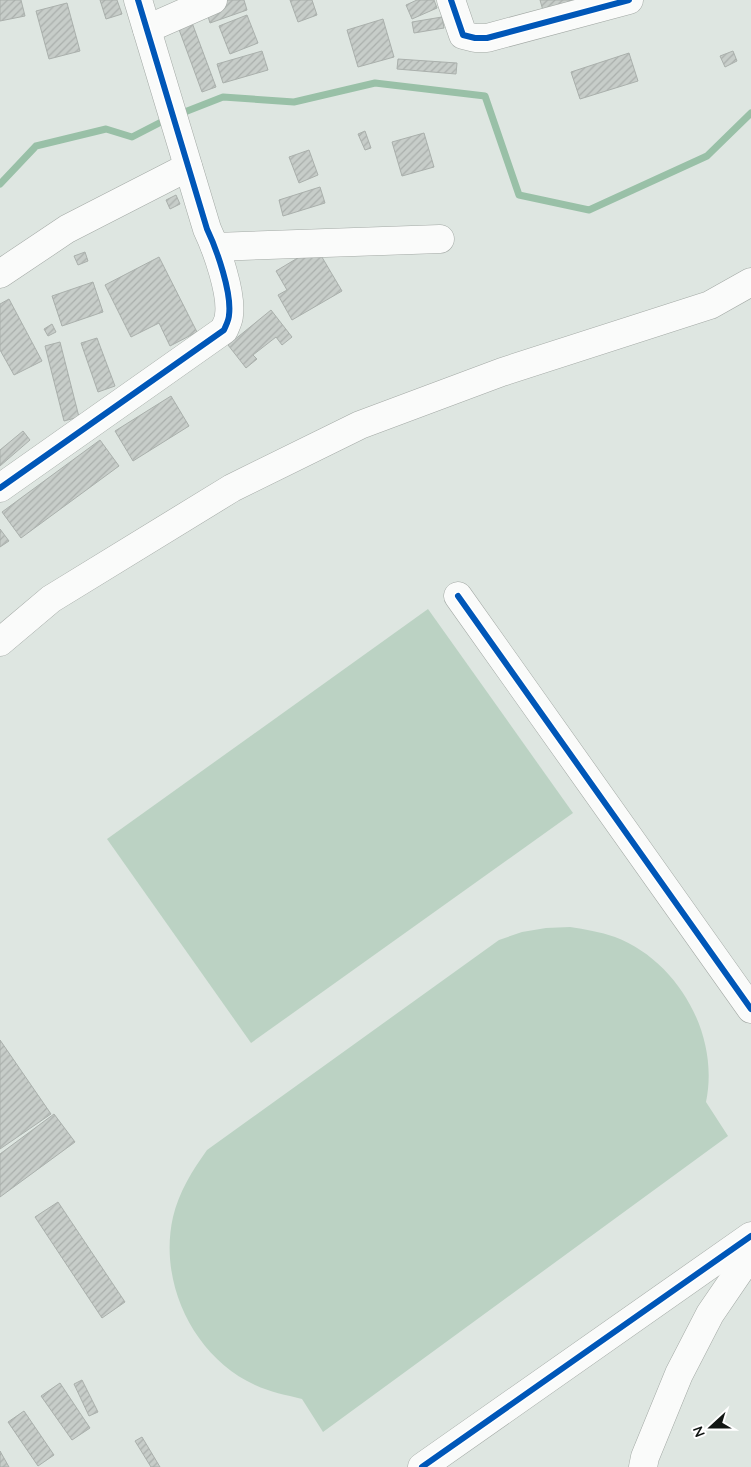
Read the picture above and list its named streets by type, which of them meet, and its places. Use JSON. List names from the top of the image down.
{
  "north": "left"
}
